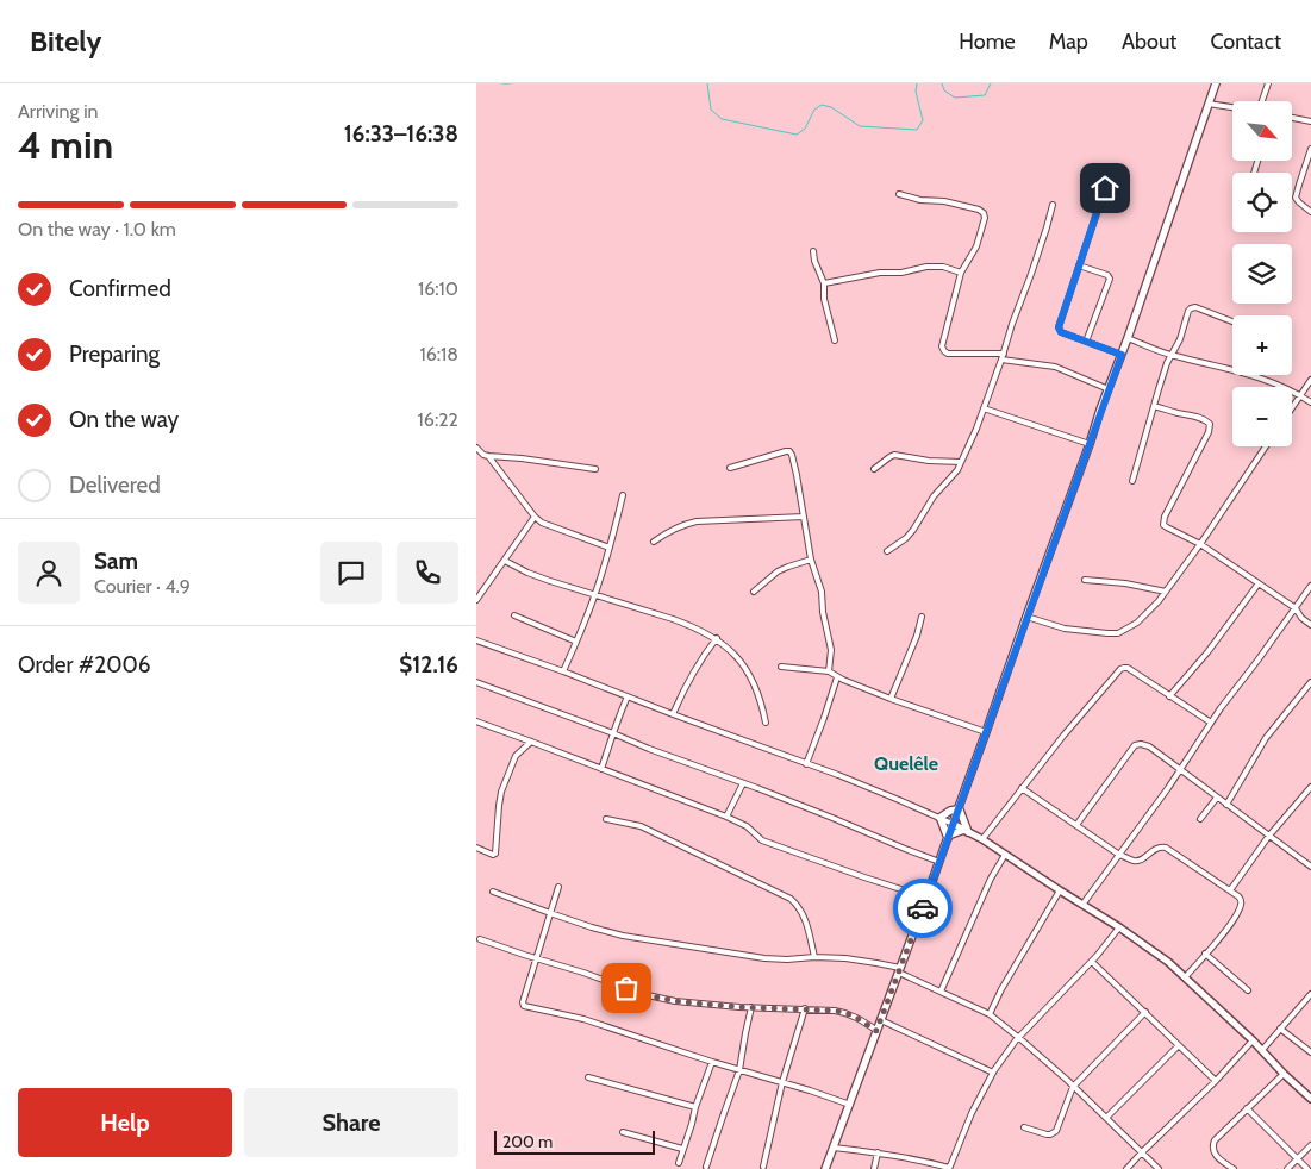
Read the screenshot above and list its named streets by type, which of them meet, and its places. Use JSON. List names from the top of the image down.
{
  "districts": ["Quelêle"],
  "scale_bar": "200 m",
  "north": "bottom right",
  "page": {
    "header": "Bitely",
    "nav": [
      "Home",
      "Map",
      "About",
      "Contact"
    ],
    "heading": ["4 min", "Arriving in", "16:33–16:38"],
    "panel": [
      "Sam",
      "Courier · 4.9",
      "Order #2006",
      "$12.16"
    ],
    "map_buttons": ["+", "−"],
    "bar": "On the way · 1.0 km",
    "list": [
      ["Confirmed", "16:10"],
      ["Preparing", "16:18"],
      ["On the way", "16:22"],
      "Delivered"
    ],
    "buttons": ["Help", "Share"],
    "scale": "200 m"
  }
}
